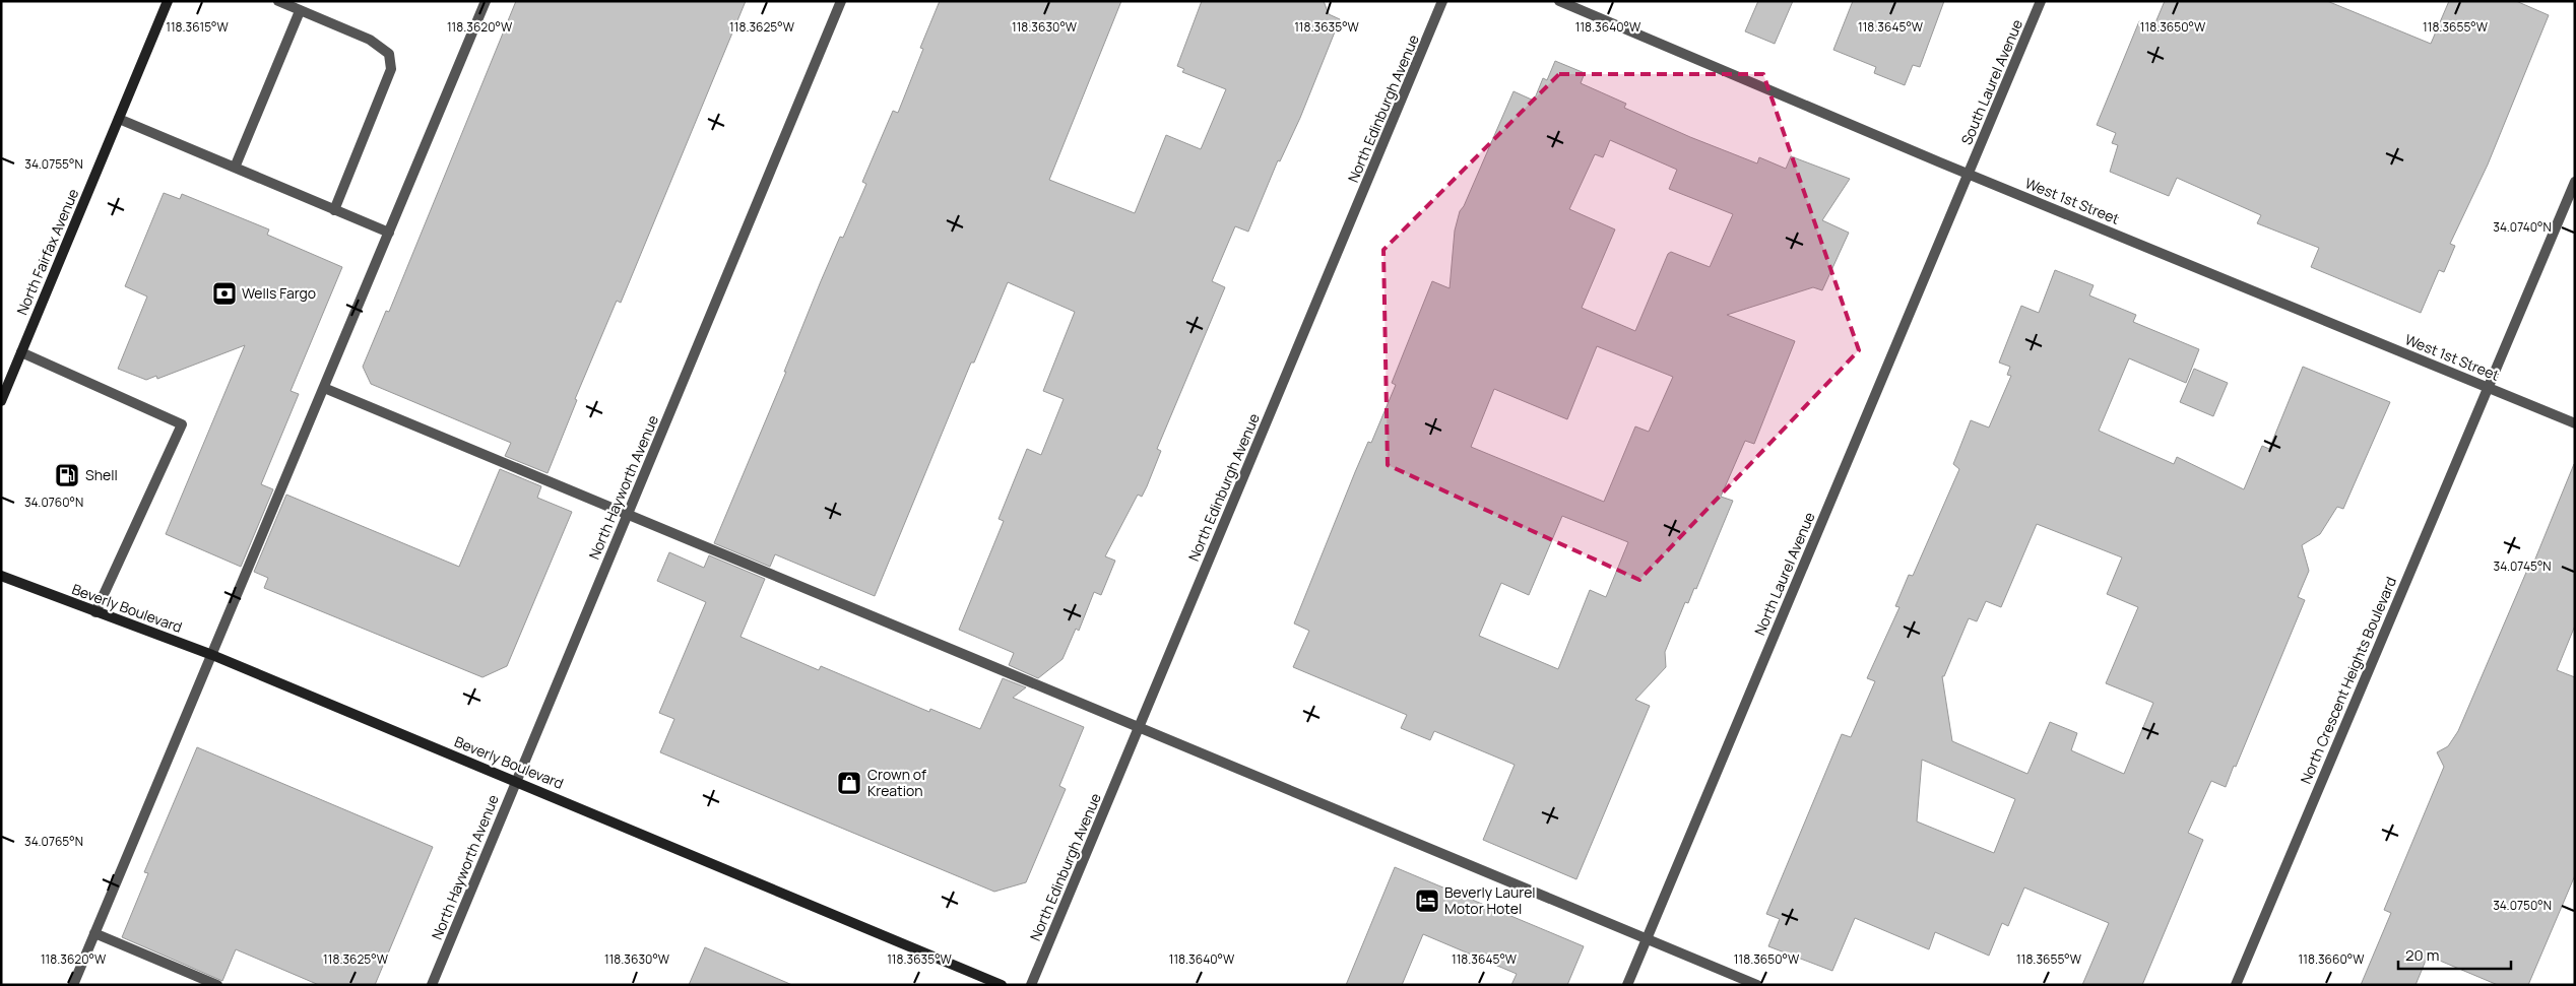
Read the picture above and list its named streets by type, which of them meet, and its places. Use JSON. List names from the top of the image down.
{
  "streets": {
    "main road": ["North Fairfax Avenue", "Beverly Boulevard"],
    "street": [
      "South Laurel Avenue",
      "North Edinburgh Avenue",
      "West 1st Street",
      "North Hayworth Avenue",
      "North Laurel Avenue",
      "North Crescent Heights Boulevard"
    ]
  },
  "crossings": [
    ["South Laurel Avenue", "West 1st Street"],
    ["South Laurel Avenue", "North Laurel Avenue"],
    ["West 1st Street", "North Laurel Avenue"],
    ["West 1st Street", "North Crescent Heights Boulevard"],
    ["North Hayworth Avenue", "Beverly Boulevard"]
  ],
  "places": {
    "bank": ["Wells Fargo"],
    "fuel station": ["Shell"],
    "shop": ["Crown of Kreation"],
    "hotel": ["Beverly Laurel Motor Hotel"]
  },
  "scale_bar": "20 m",
  "coordinates": [
    "118.3615°W",
    "118.3620°W",
    "118.3625°W",
    "118.3630°W",
    "118.3640°W",
    "118.3655°W",
    "118.3635°W",
    "118.3645°W",
    "118.3650°W",
    "34.0755°N",
    "34.0740°N",
    "34.0760°N",
    "34.0745°N",
    "34.0765°N",
    "34.0750°N",
    "118.3660°W"
  ]
}
